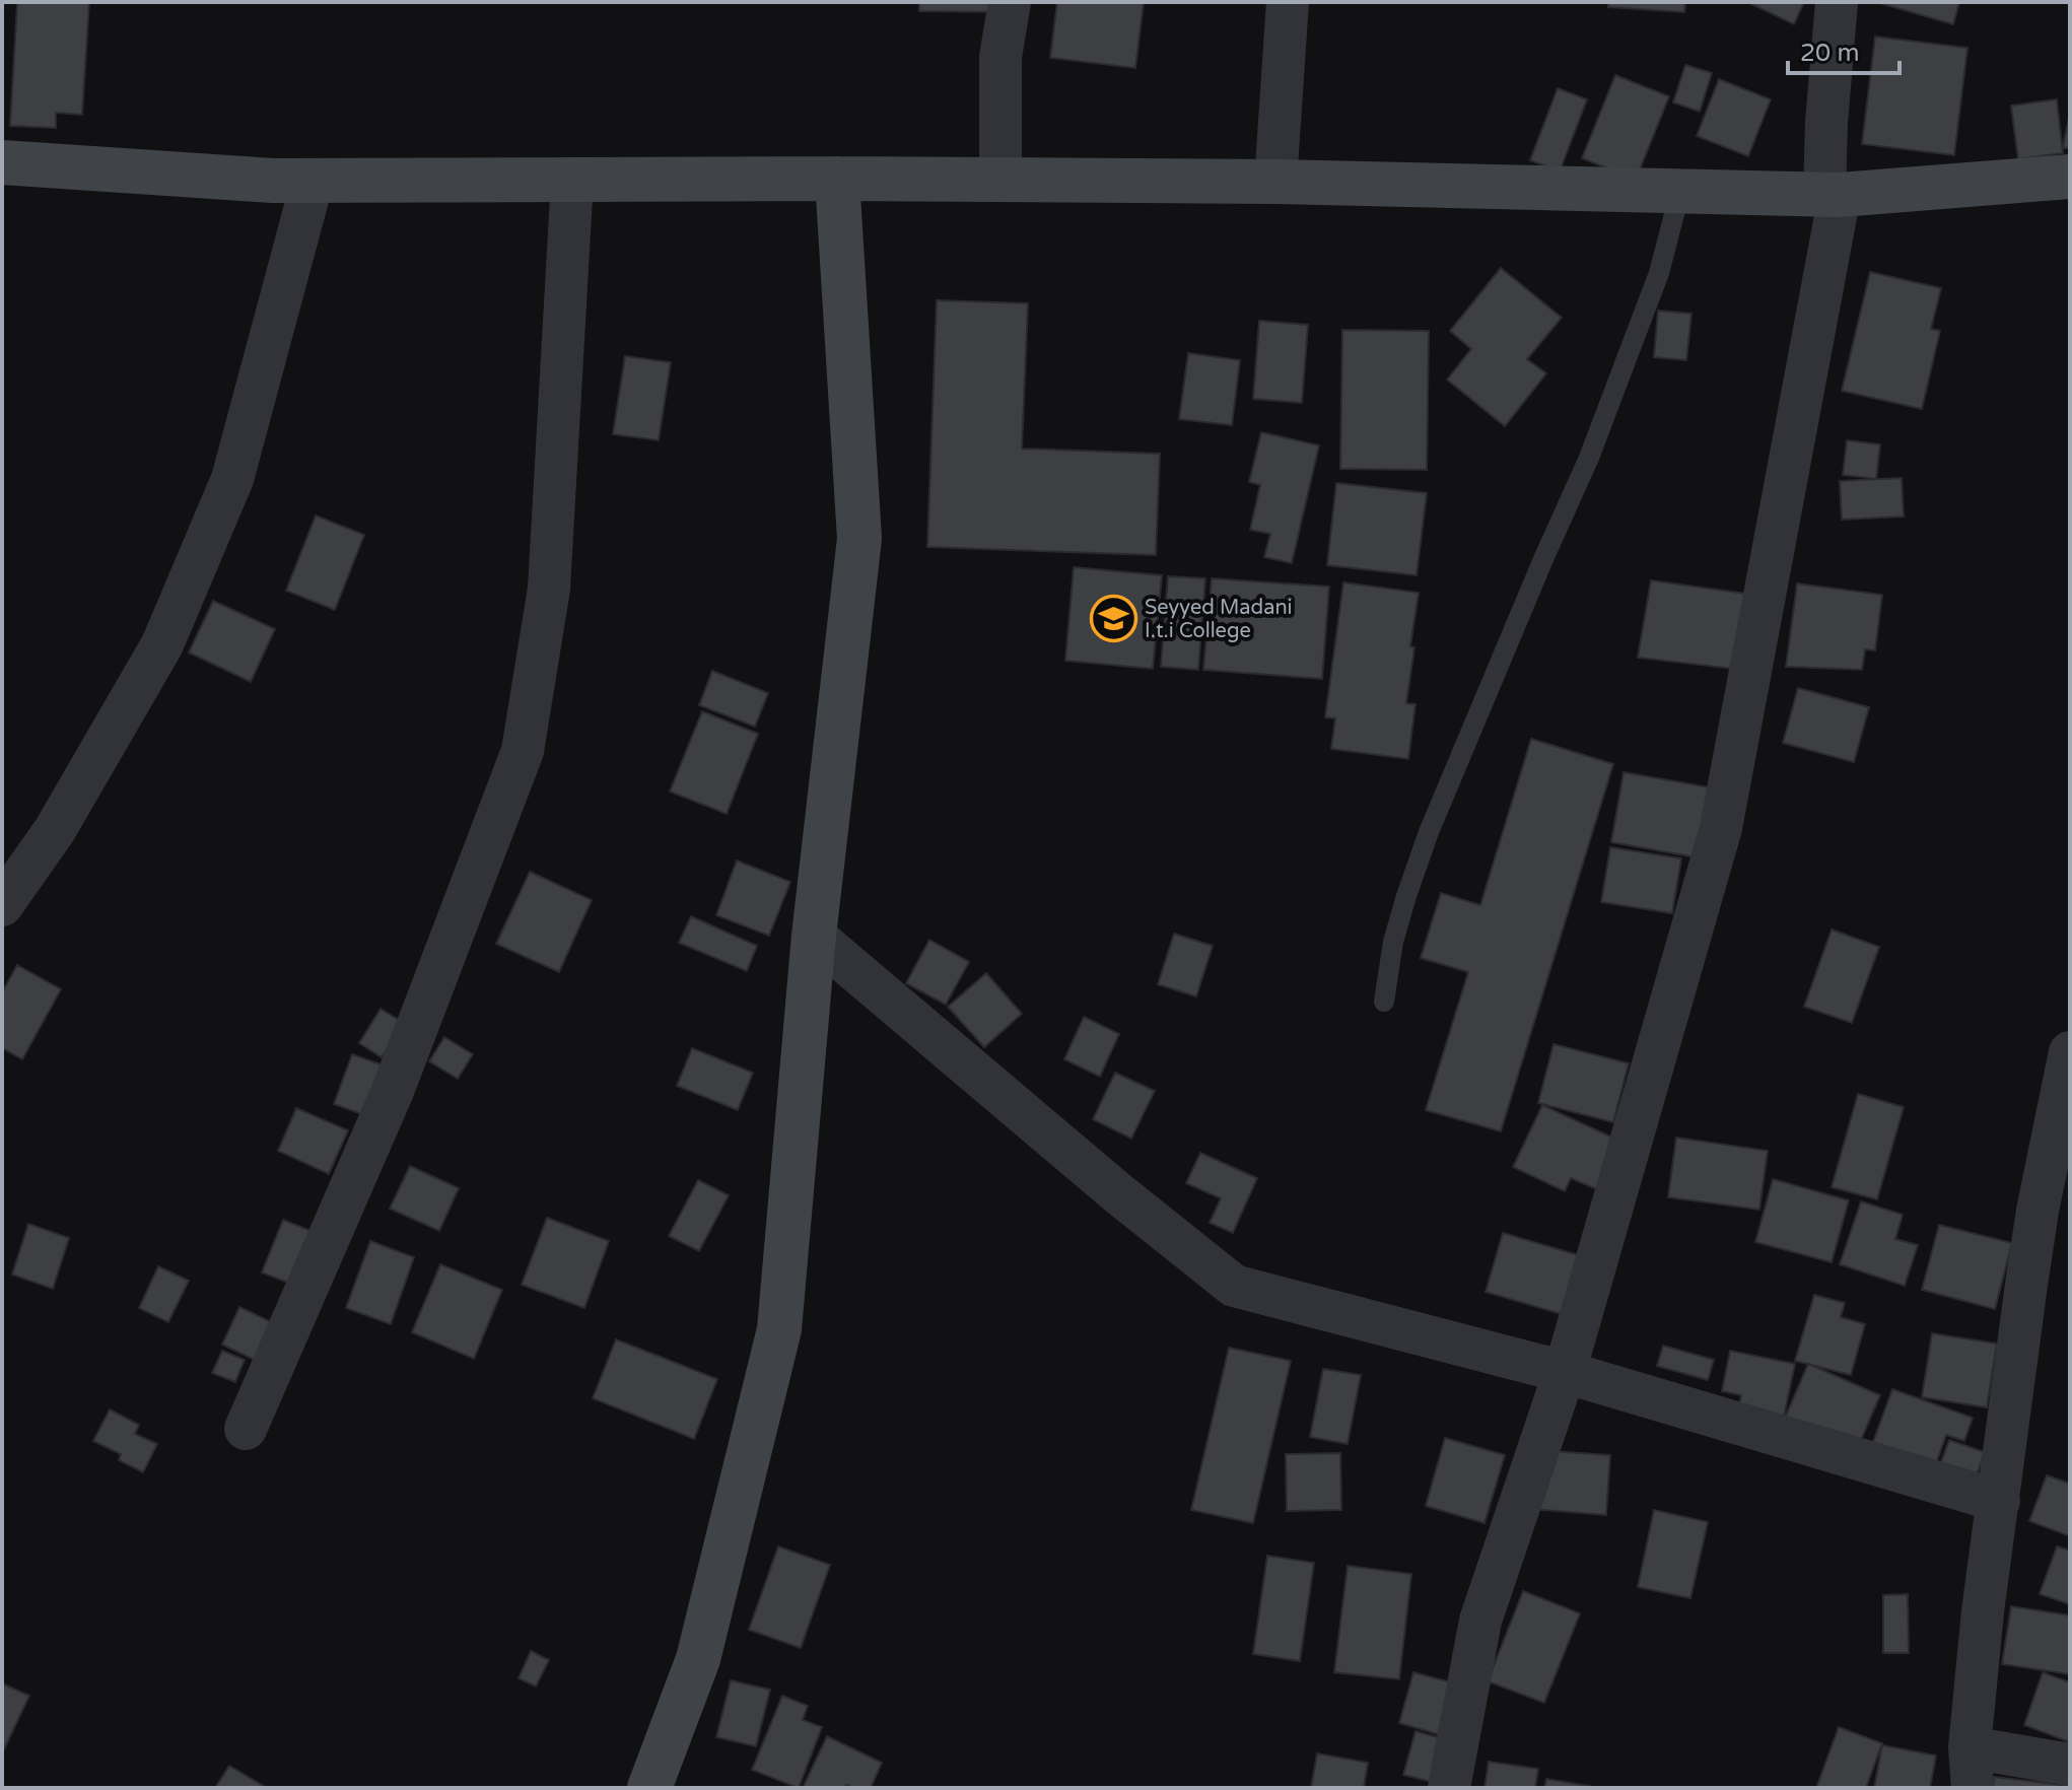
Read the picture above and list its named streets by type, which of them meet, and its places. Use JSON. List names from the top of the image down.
{
  "places": {
    "school or university": ["Seyyed Madani I.t.i College"]
  },
  "scale_bar": "20 m"
}
